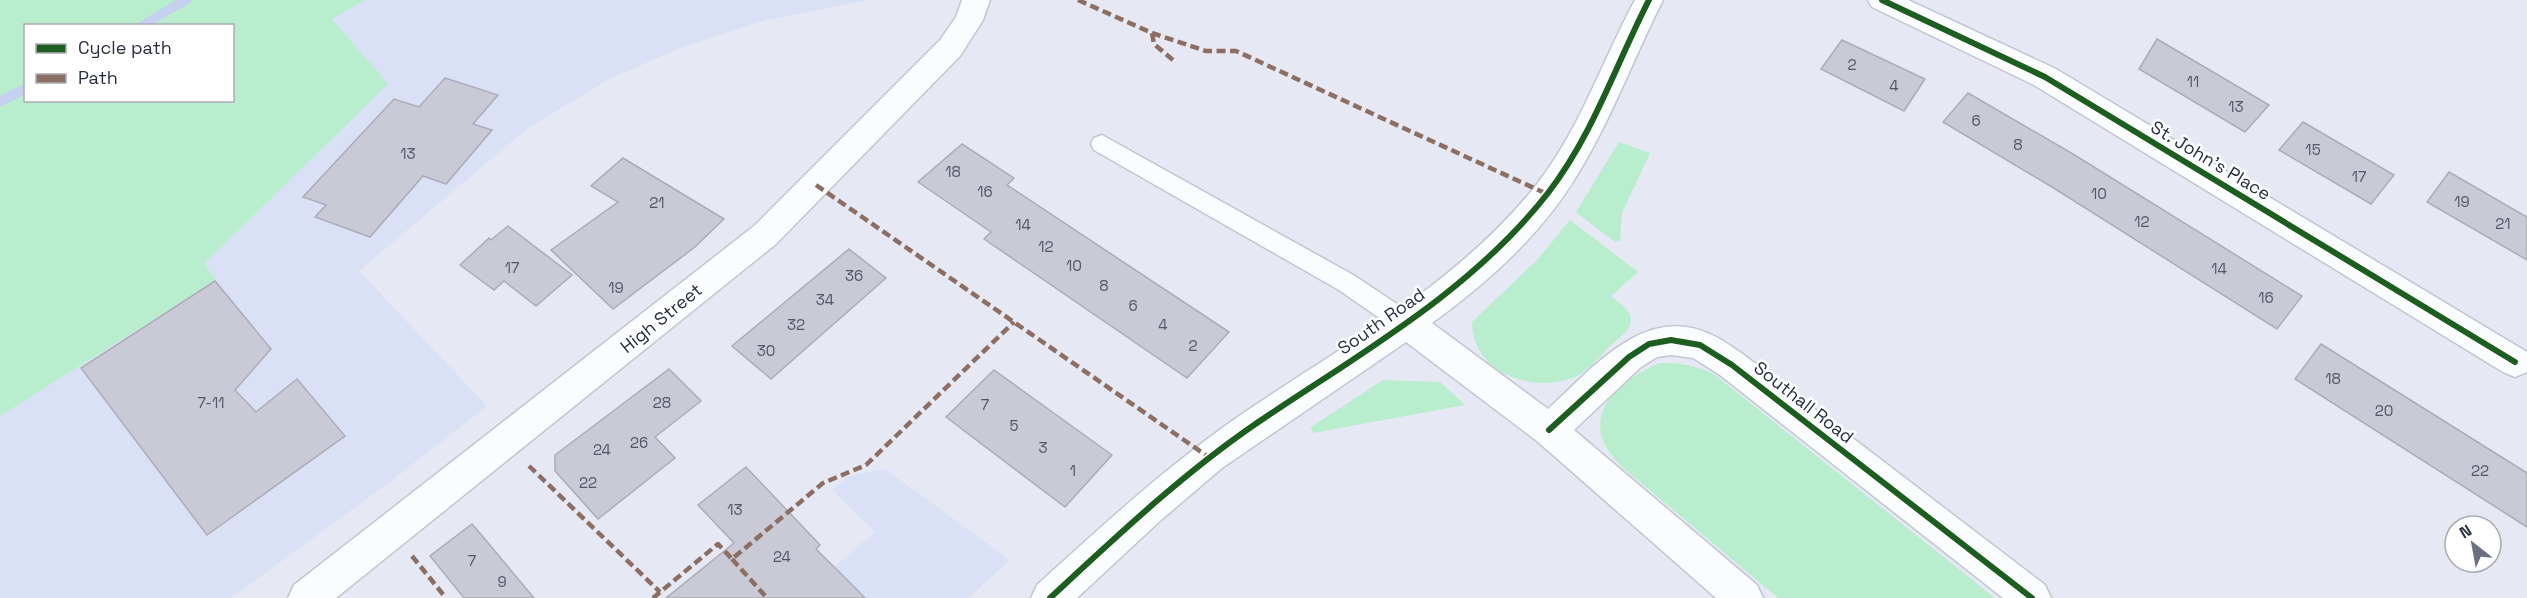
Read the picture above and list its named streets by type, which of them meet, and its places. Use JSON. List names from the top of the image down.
{
  "streets": {
    "street": [
      "St. John's Place",
      "High Street",
      "South Road",
      "Southall Road"
    ]
  },
  "house_numbers": [
    "2",
    "11",
    "4",
    "13",
    "6",
    "8",
    "15",
    "13",
    "18",
    "17",
    "16",
    "10",
    "19",
    "21",
    "12",
    "21",
    "14",
    "12",
    "10",
    "17",
    "14",
    "36",
    "8",
    "19",
    "16",
    "34",
    "6",
    "32",
    "4",
    "2",
    "30",
    "18",
    "7-11",
    "28",
    "7",
    "20",
    "5",
    "26",
    "3",
    "24",
    "1",
    "22",
    "22",
    "13",
    "24",
    "7",
    "9"
  ],
  "legend": ["Cycle path", "Path"],
  "north": "top left"
}
